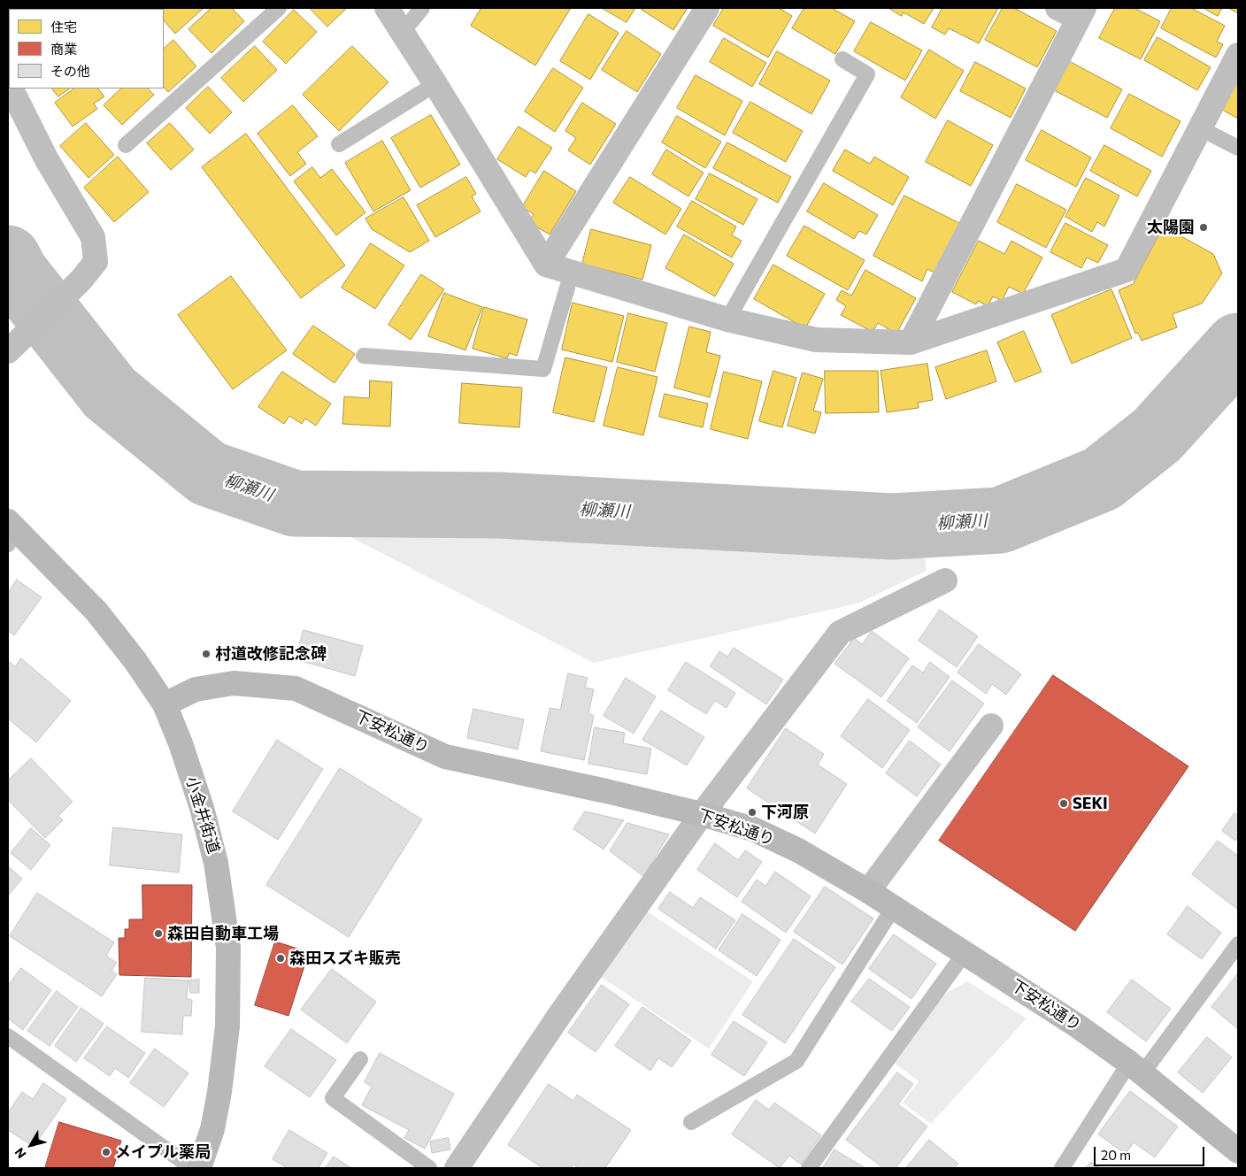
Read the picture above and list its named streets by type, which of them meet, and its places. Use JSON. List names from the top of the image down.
{
  "streets": {
    "street": ["下安松通り", "小金井街道"]
  },
  "crossings": [
    ["下安松通り", "小金井街道"]
  ],
  "water": ["柳瀬川"],
  "places": [
    "太陽園",
    "村道改修記念碑",
    "SEKI",
    "下河原",
    "森田自動車工場",
    "森田スズキ販売",
    "メイプル薬局"
  ],
  "legend": ["住宅", "商業", "その他"],
  "scale_bar": "20 m",
  "north": "bottom left"
}
